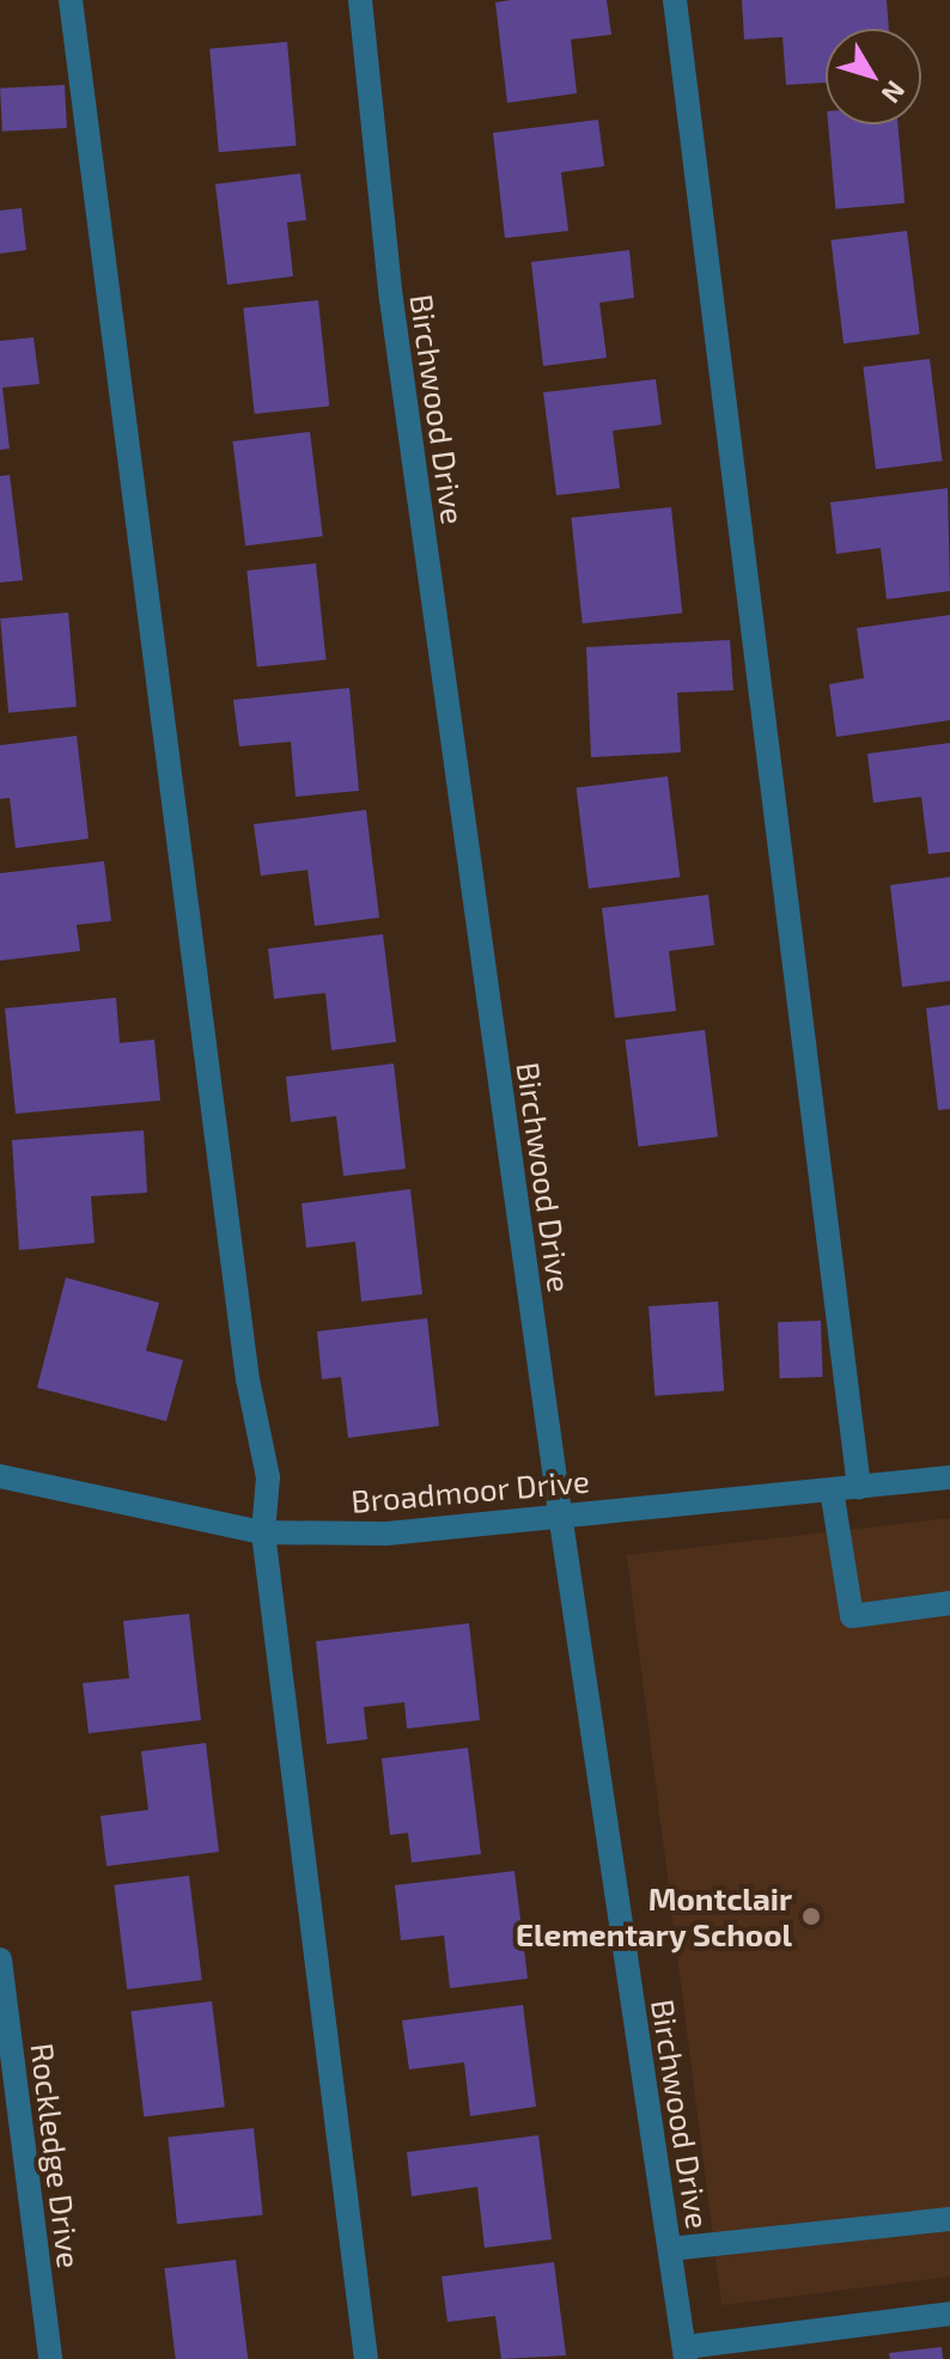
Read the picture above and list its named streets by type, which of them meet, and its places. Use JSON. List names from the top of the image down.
{
  "streets": {
    "street": ["Birchwood Drive", "Broadmoor Drive", "Rockledge Drive"]
  },
  "crossings": [
    ["Birchwood Drive", "Broadmoor Drive"]
  ],
  "places": ["Montclair Elementary School"],
  "north": "bottom right"
}
